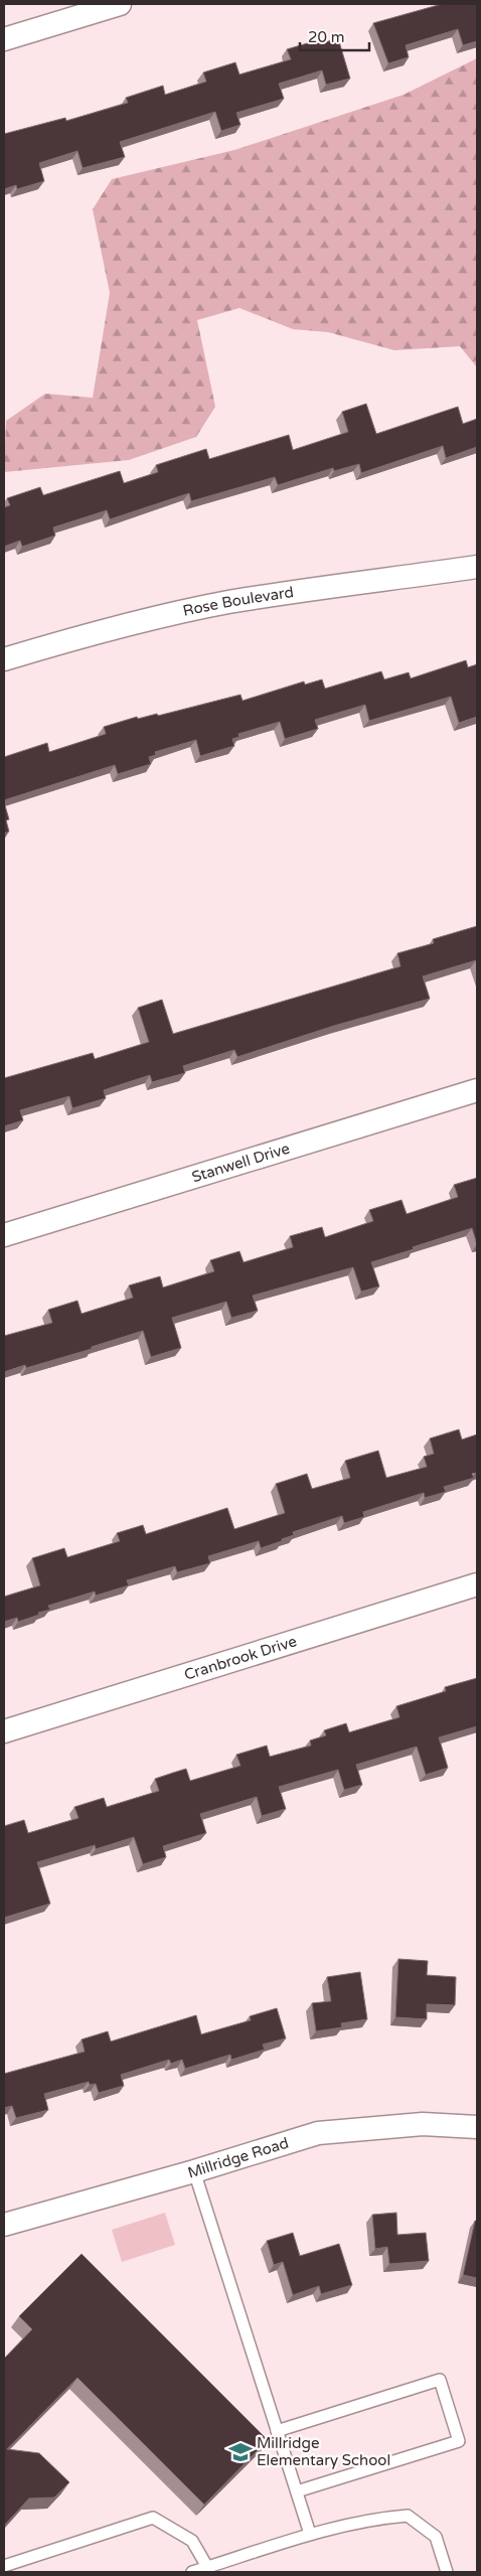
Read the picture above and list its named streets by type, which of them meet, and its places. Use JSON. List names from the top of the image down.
{
  "streets": {
    "street": [
      "Rose Boulevard",
      "Stanwell Drive",
      "Cranbrook Drive",
      "Millridge Road"
    ]
  },
  "places": {
    "school or university": ["Millridge Elementary School"]
  },
  "scale_bar": "20 m"
}
